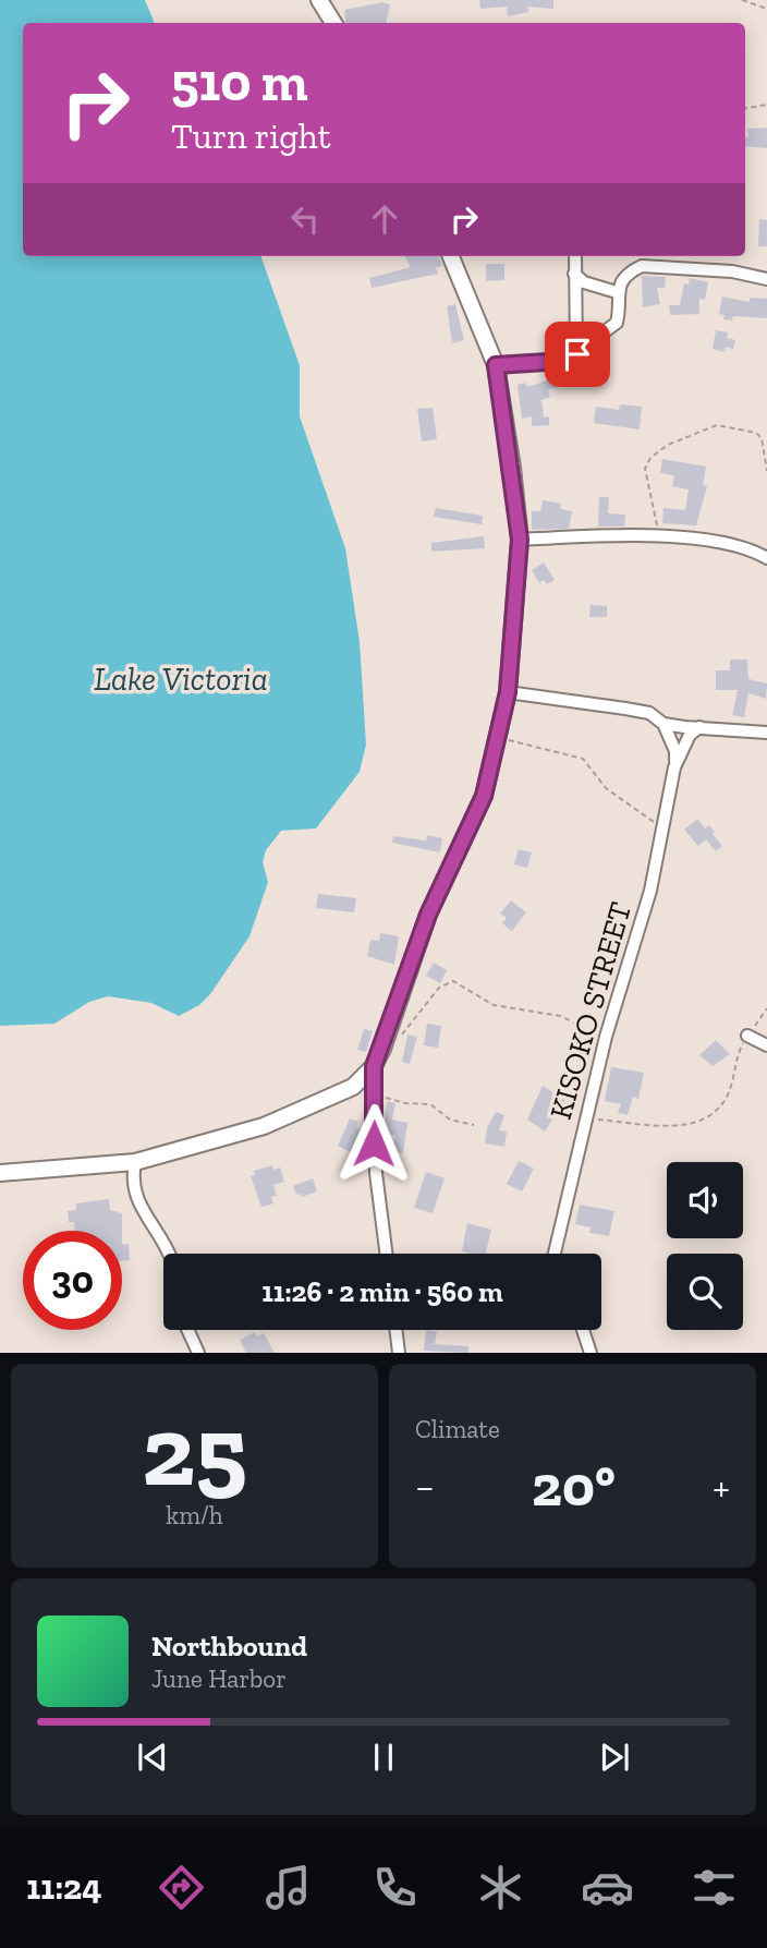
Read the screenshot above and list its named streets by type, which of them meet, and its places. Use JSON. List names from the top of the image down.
{
  "streets": {
    "street": ["KISOKO STREET"]
  },
  "water": ["Lake Victoria"],
  "page": {
    "turn": ["510 m", "Turn right"],
    "limit": "30",
    "trip": "11:26 · 2 min · 560 m",
    "tile": [
      ["25", "km/h"],
      "Climate"
    ],
    "heat": ["−", "20°", "+"],
    "song": ["Northbound", "June Harbor"],
    "tabs": "11:24"
  }
}
